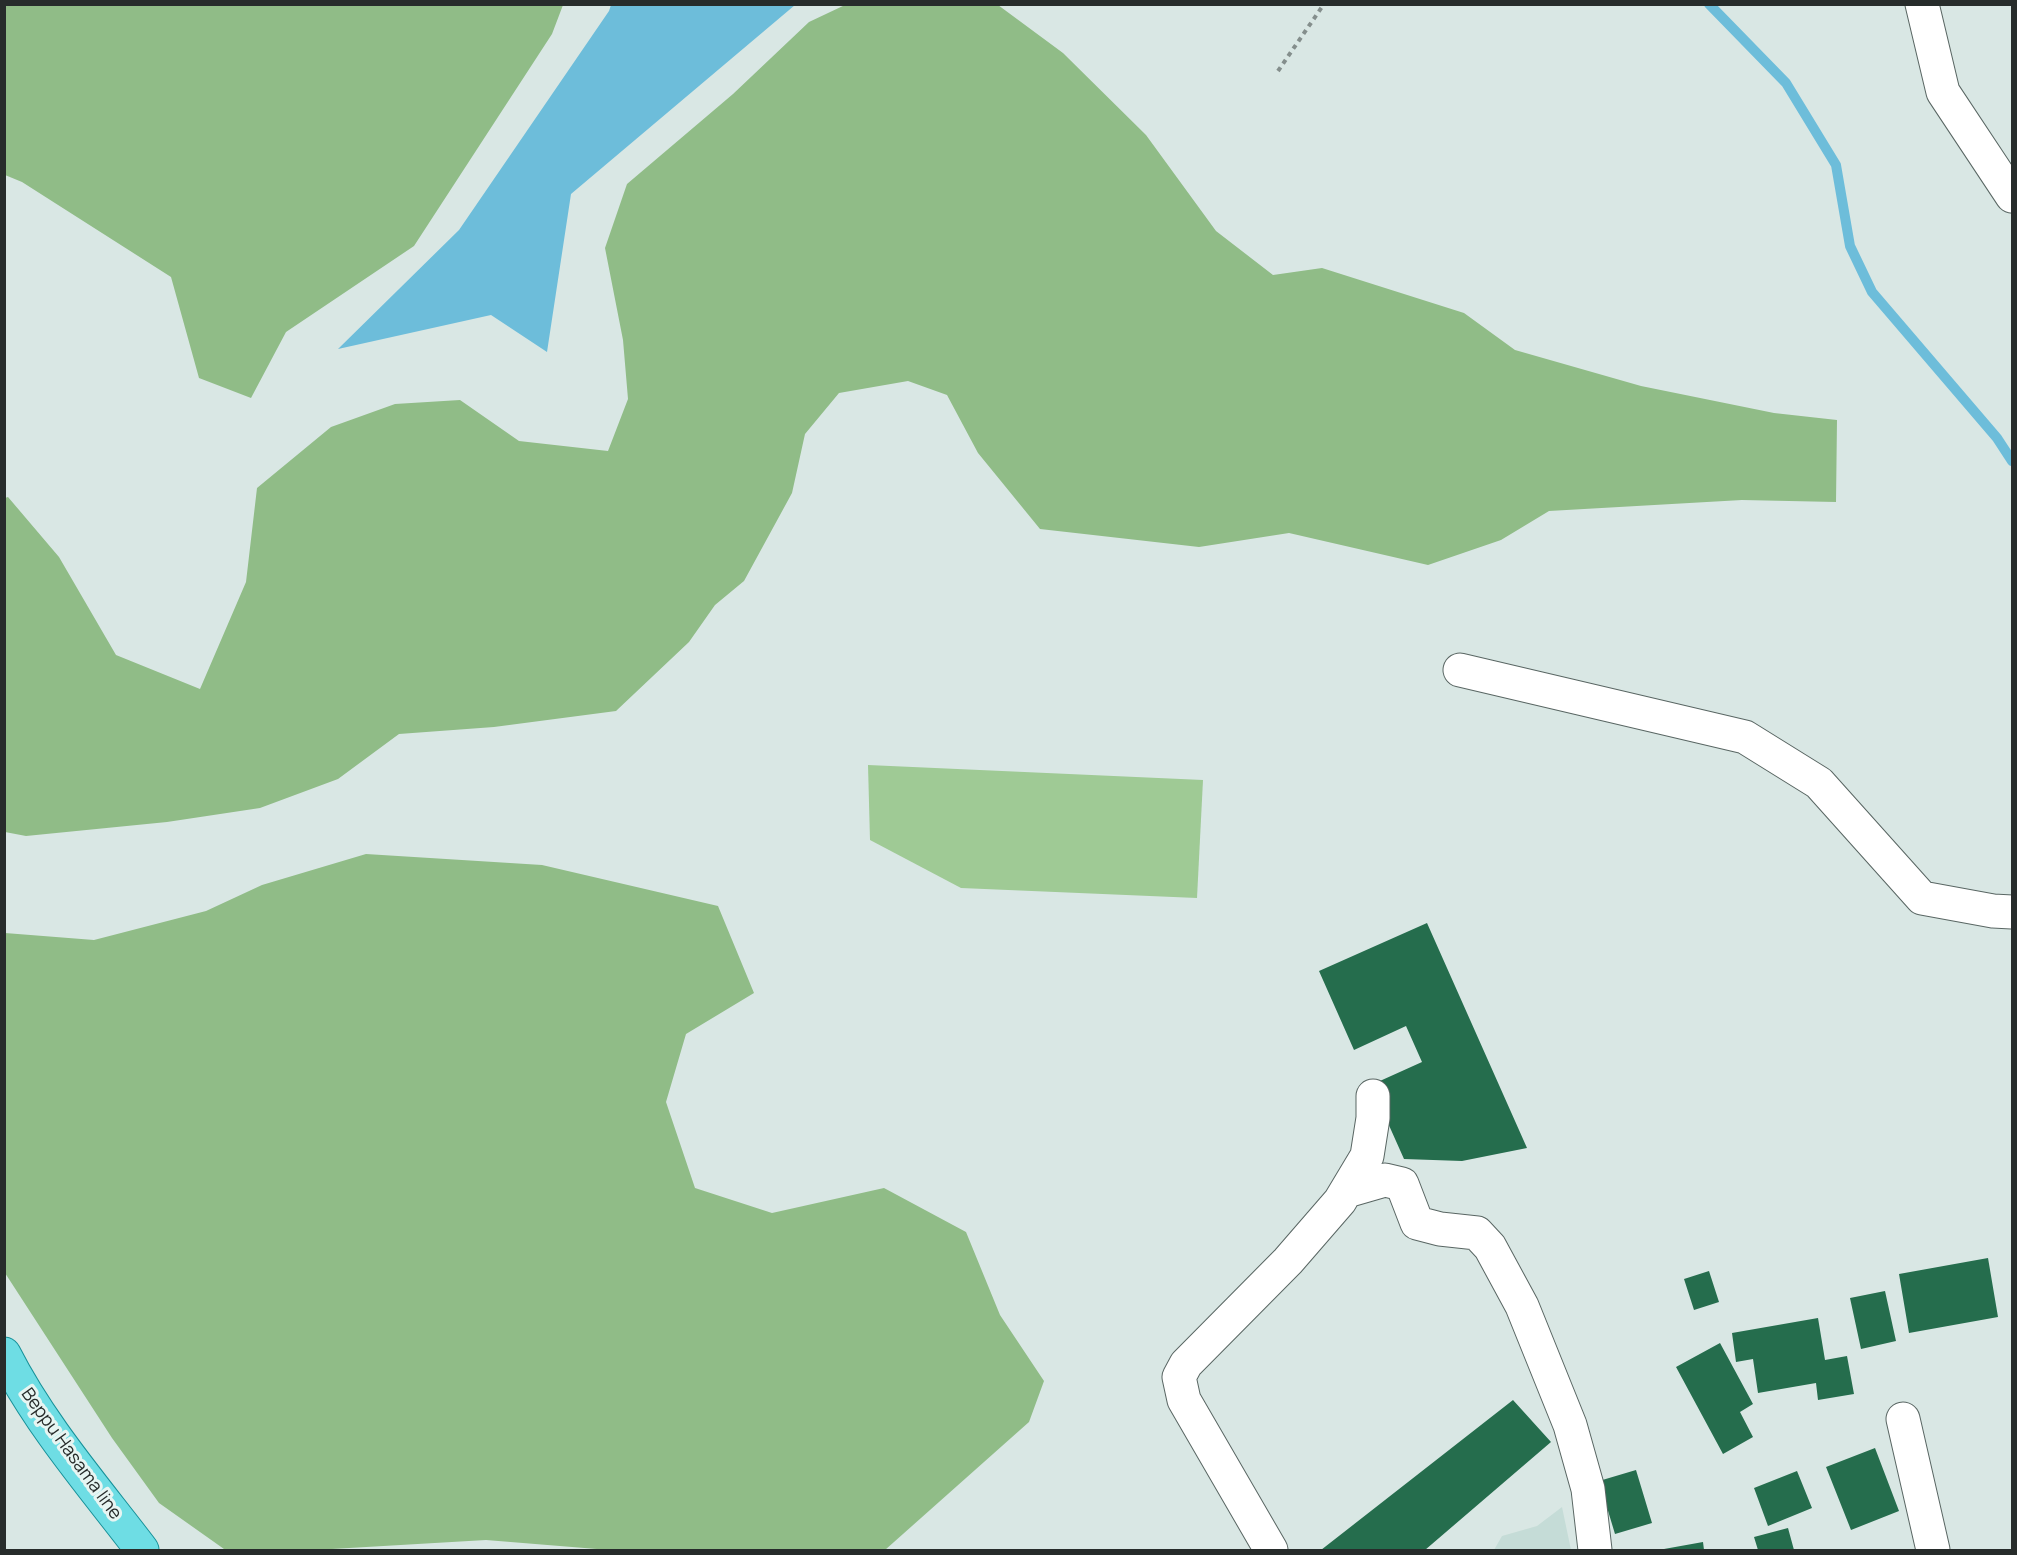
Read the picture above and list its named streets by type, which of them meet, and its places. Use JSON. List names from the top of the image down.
{
  "streets": {
    "main road": ["Beppu Hasama line"]
  }
}
